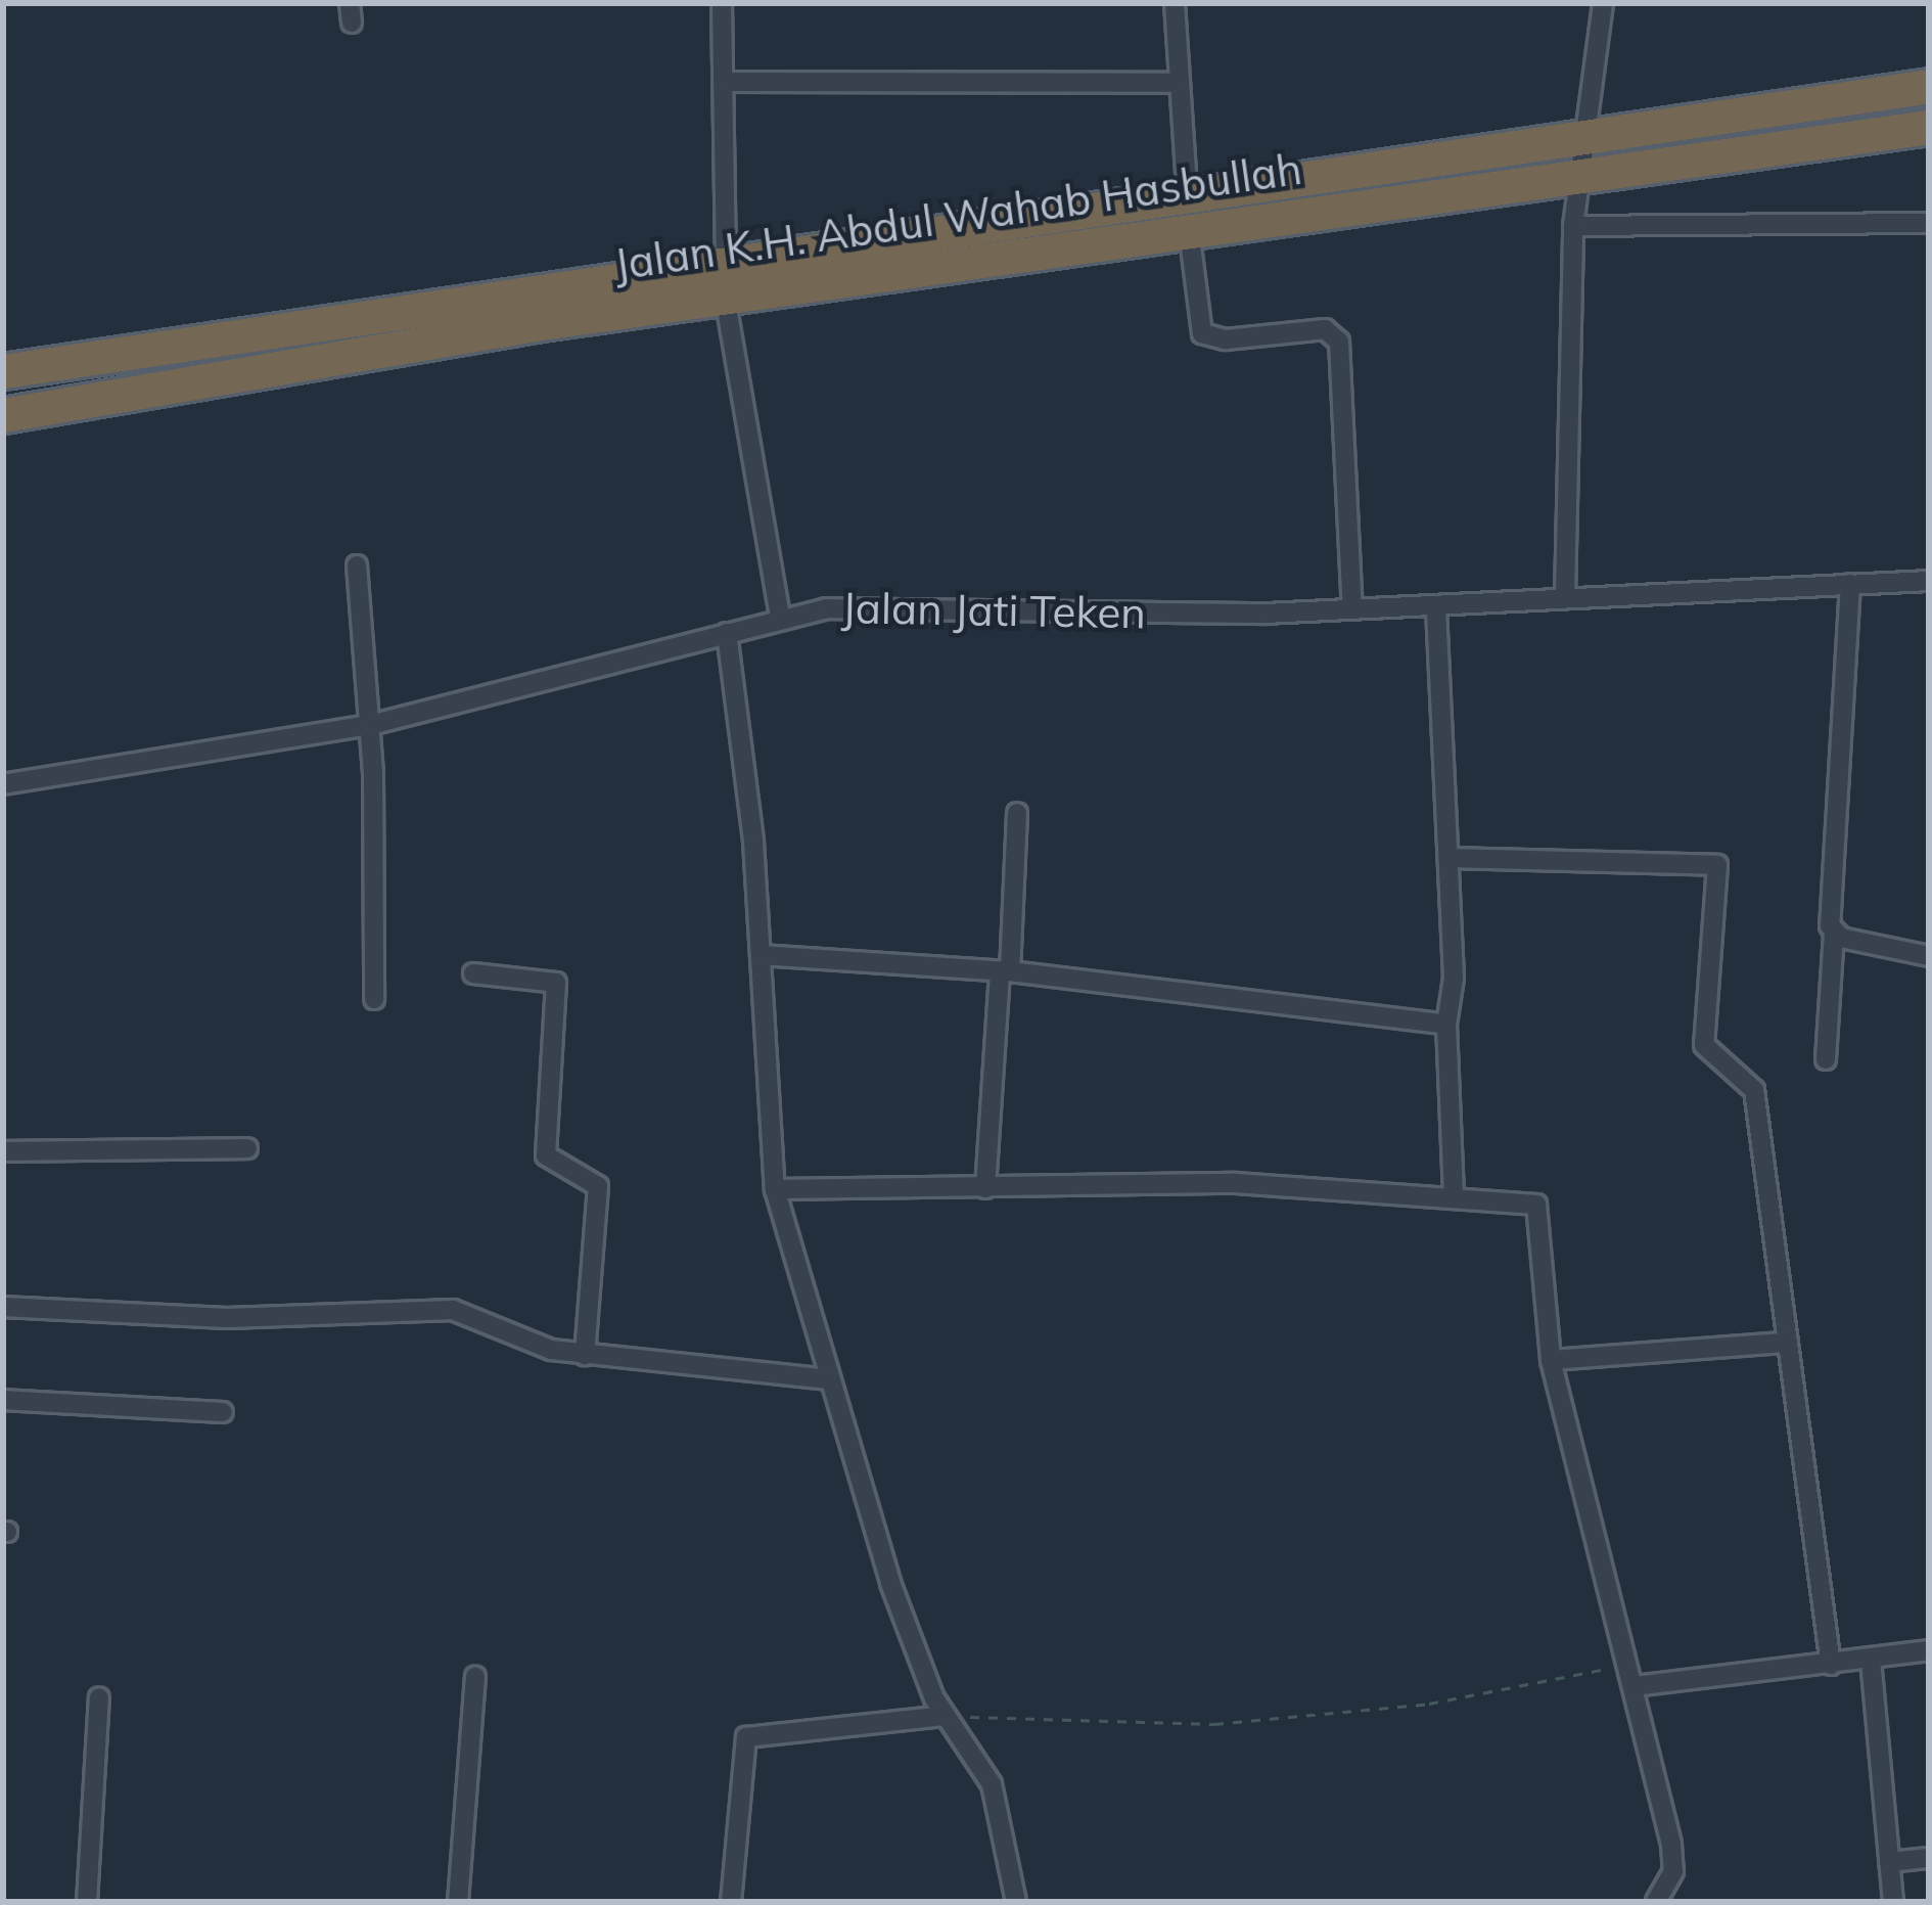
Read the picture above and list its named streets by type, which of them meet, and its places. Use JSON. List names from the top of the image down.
{
  "streets": {
    "highway": ["Jalan K.H. Abdul Wahab Hasbullah"],
    "street": ["Jalan Jati Teken"]
  }
}
